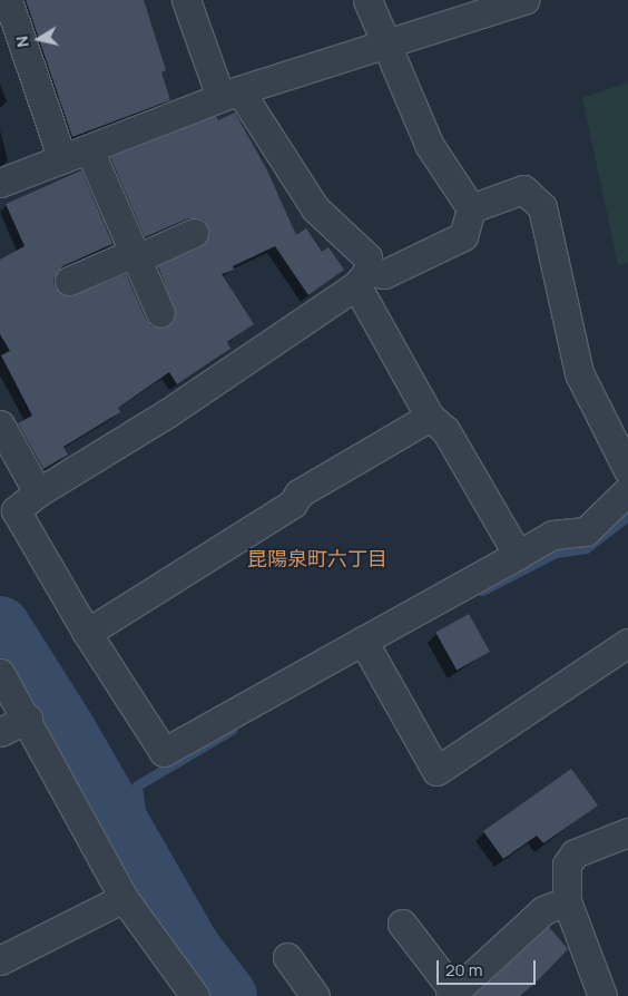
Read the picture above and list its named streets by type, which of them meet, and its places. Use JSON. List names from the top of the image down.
{
  "districts": ["昆陽泉町六丁目"],
  "scale_bar": "20 m",
  "north": "left"
}
